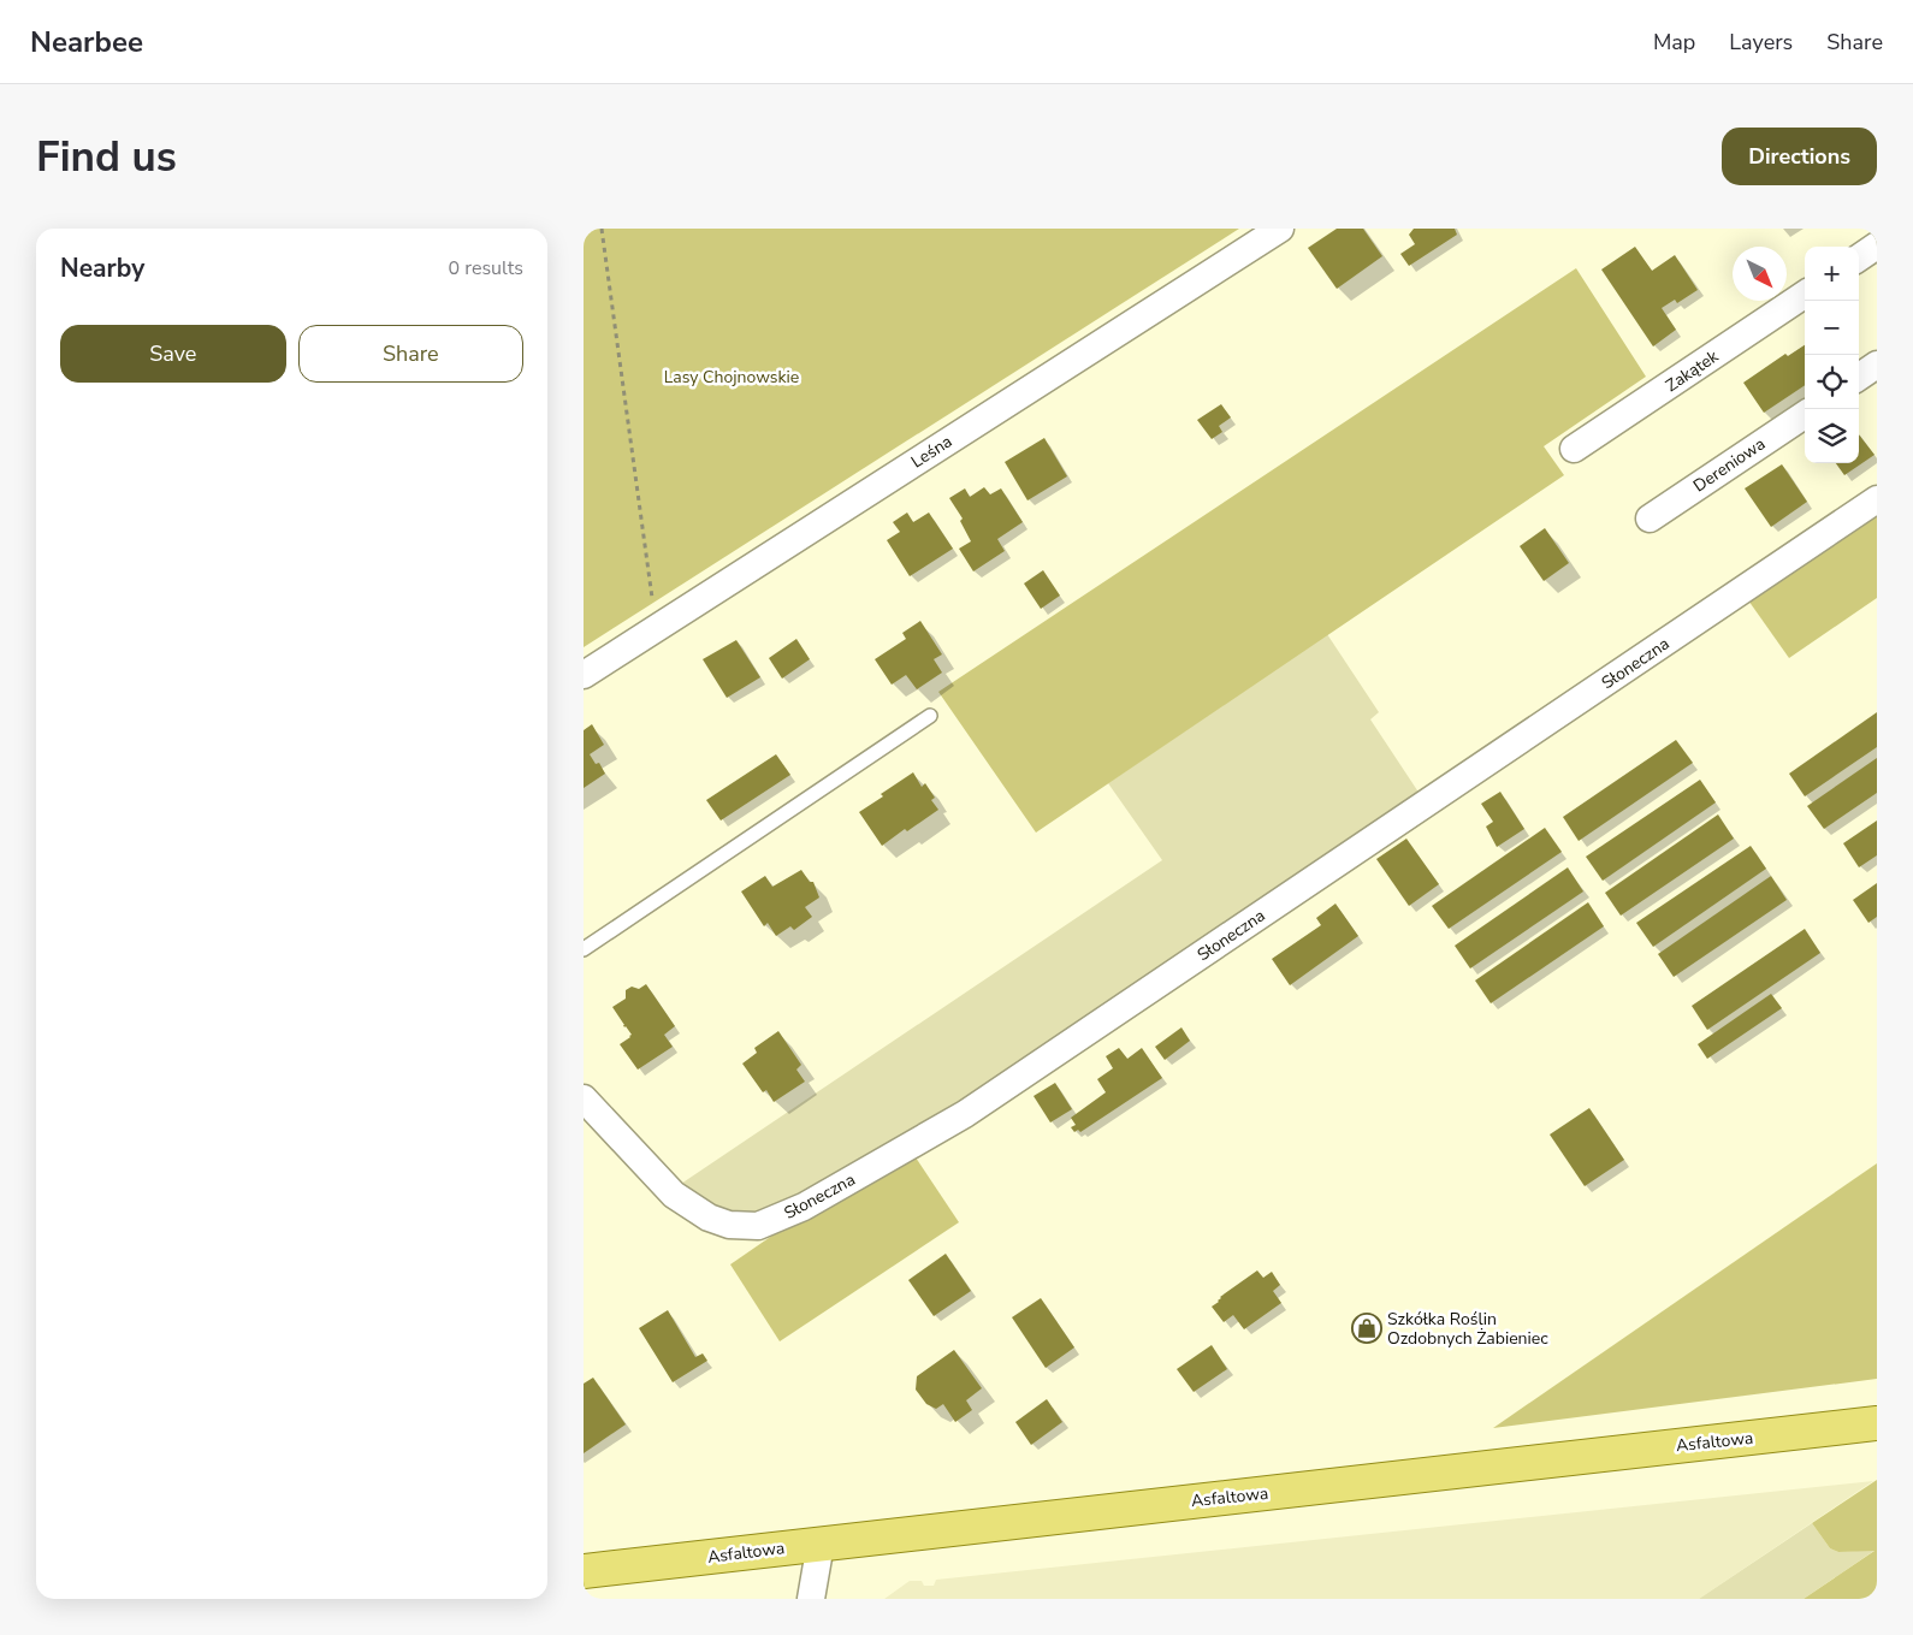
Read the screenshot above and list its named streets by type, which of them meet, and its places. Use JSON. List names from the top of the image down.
{
  "streets": {
    "main road": ["Asfaltowa"],
    "street": [
      "Zakątek",
      "Leśna",
      "Dereniowa",
      "Słoneczna"
    ]
  },
  "parks": ["Lasy Chojnowskie"],
  "places": {
    "shop": ["Szkółka Roślin Ozdobnych Żabieniec"]
  },
  "north": "bottom right",
  "page": {
    "header": "Nearbee",
    "nav": ["Map", "Layers", "Share"],
    "buttons": [
      "Directions",
      ["Save", "Share"]
    ],
    "title": "Find us",
    "heading": ["Nearby", "0 results"],
    "map_buttons": ["+", "−"]
  }
}
